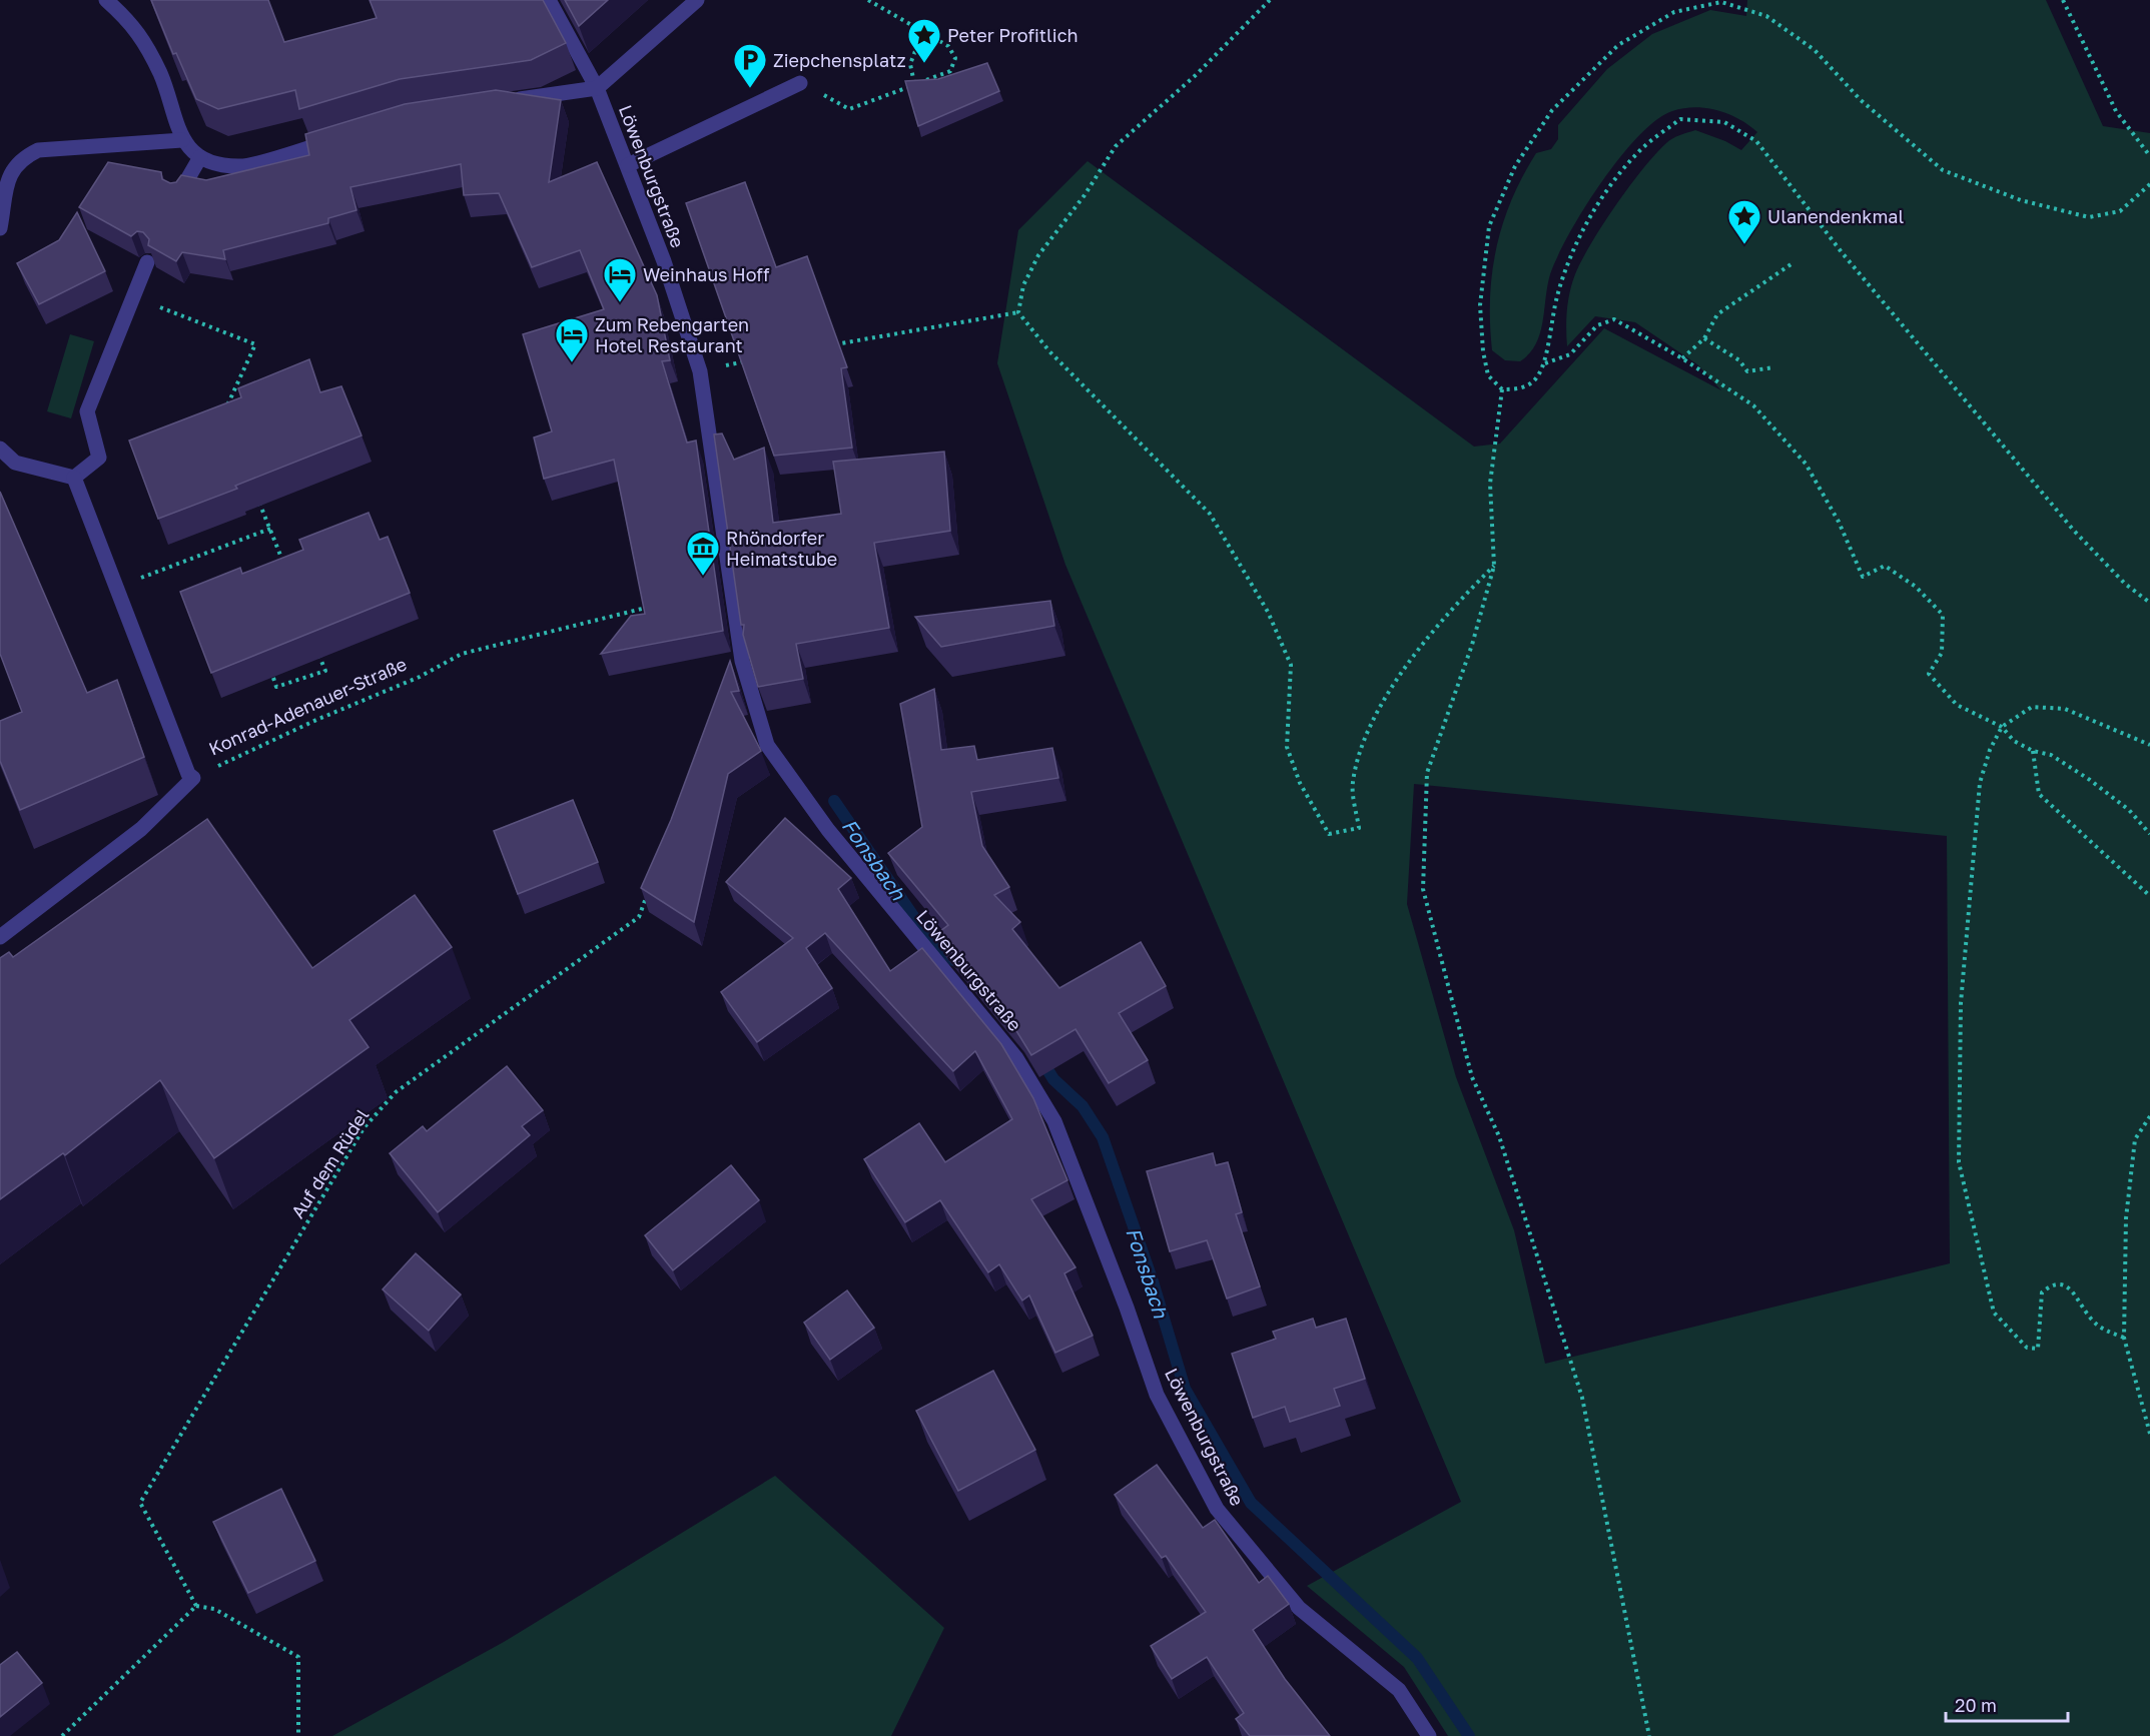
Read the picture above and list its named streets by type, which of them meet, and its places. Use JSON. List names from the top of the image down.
{
  "streets": {
    "street": ["Löwenburgstraße"],
    "path": ["Konrad-Adenauer-Straße", "Auf dem Rüdel"]
  },
  "water": ["Fonsbach"],
  "places": {
    "place": ["Peter Profitlich", "Ulanendenkmal"],
    "parking": ["Ziepchensplatz"],
    "hotel": ["Weinhaus Hoff", "Zum Rebengarten Hotel Restaurant"],
    "museum": ["Rhöndorfer Heimatstube"]
  },
  "scale_bar": "20 m"
}
